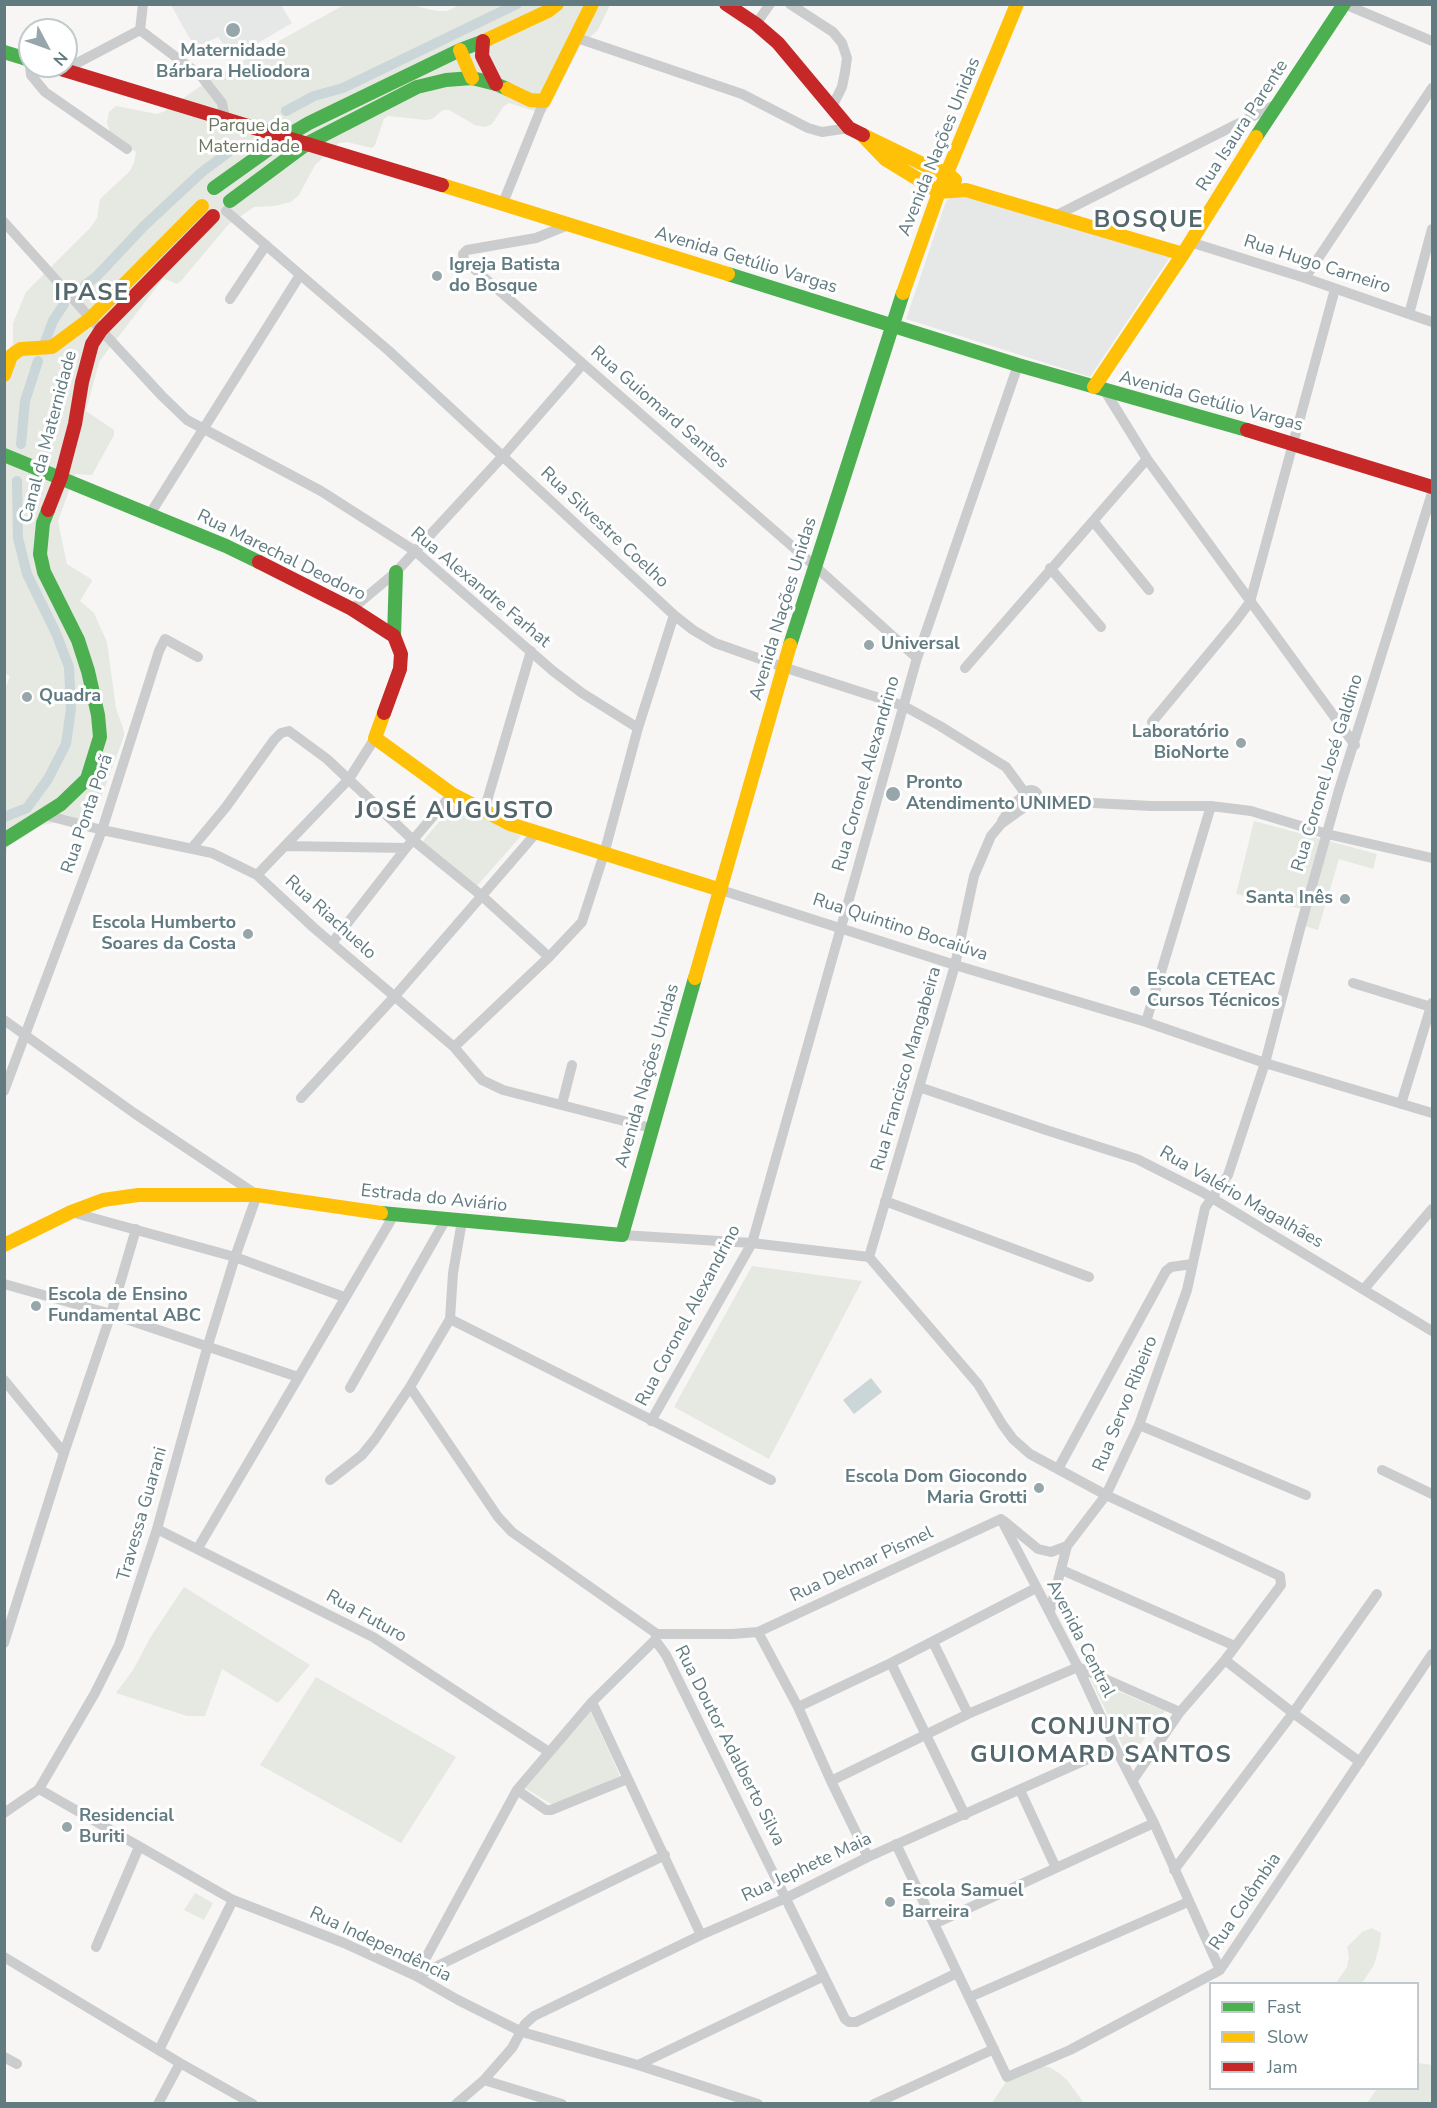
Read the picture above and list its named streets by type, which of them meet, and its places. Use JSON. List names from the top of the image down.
{
  "streets": {
    "street": [
      "Rua Isaura Parente",
      "Avenida Nações Unidas",
      "Avenida Getúlio Vargas",
      "Rua Hugo Carneiro",
      "Rua Guiomard Santos",
      "Canal da Maternidade",
      "Rua Silvestre Coelho",
      "Rua Marechal Deodoro",
      "Rua Alexandre Farhat",
      "Rua Coronel José Galdino",
      "Rua Coronel Alexandrino",
      "Rua Ponta Porã",
      "Rua Riachuelo",
      "Rua Quintino Bocaiúva",
      "Rua Francisco Mangabeira",
      "Rua Valério Magalhães",
      "Estrada do Aviário",
      "Rua Servo Ribeiro",
      "Travessa Guarani",
      "Rua Delmar Pismel",
      "Rua Futuro",
      "Avenida Central",
      "Rua Doutor Adalberto Silva",
      "Rua Jephete Maia",
      "Rua Colômbia",
      "Rua Independência"
    ]
  },
  "crossings": [
    ["Rua Isaura Parente", "Avenida Getúlio Vargas"],
    ["Rua Isaura Parente", "Rua Hugo Carneiro"],
    ["Avenida Nações Unidas", "Avenida Getúlio Vargas"],
    ["Avenida Nações Unidas", "Rua Hugo Carneiro"],
    ["Avenida Nações Unidas", "Rua Guiomard Santos"],
    ["Avenida Nações Unidas", "Rua Silvestre Coelho"],
    ["Avenida Nações Unidas", "Rua Riachuelo"],
    ["Avenida Nações Unidas", "Rua Quintino Bocaiúva"],
    ["Avenida Nações Unidas", "Estrada do Aviário"],
    ["Avenida Getúlio Vargas", "Rua Guiomard Santos"],
    ["Avenida Getúlio Vargas", "Rua Coronel Alexandrino"],
    ["Rua Guiomard Santos", "Rua Coronel Alexandrino"],
    ["Canal da Maternidade", "Rua Silvestre Coelho"],
    ["Canal da Maternidade", "Rua Marechal Deodoro"],
    ["Canal da Maternidade", "Rua Alexandre Farhat"],
    ["Canal da Maternidade", "Rua Riachuelo"],
    ["Rua Silvestre Coelho", "Rua Coronel Alexandrino"],
    ["Rua Silvestre Coelho", "Rua Francisco Mangabeira"],
    ["Rua Coronel José Galdino", "Rua Quintino Bocaiúva"],
    ["Rua Coronel José Galdino", "Rua Valério Magalhães"],
    ["Rua Coronel José Galdino", "Rua Servo Ribeiro"],
    ["Rua Coronel Alexandrino", "Rua Quintino Bocaiúva"],
    ["Rua Coronel Alexandrino", "Estrada do Aviário"],
    ["Rua Ponta Porã", "Rua Riachuelo"],
    ["Rua Quintino Bocaiúva", "Rua Francisco Mangabeira"],
    ["Rua Francisco Mangabeira", "Rua Valério Magalhães"],
    ["Rua Francisco Mangabeira", "Estrada do Aviário"],
    ["Rua Valério Magalhães", "Rua Servo Ribeiro"],
    ["Estrada do Aviário", "Travessa Guarani"],
    ["Rua Servo Ribeiro", "Avenida Central"],
    ["Travessa Guarani", "Rua Futuro"],
    ["Travessa Guarani", "Rua Independência"],
    ["Rua Delmar Pismel", "Avenida Central"],
    ["Rua Delmar Pismel", "Rua Doutor Adalberto Silva"],
    ["Avenida Central", "Rua Jephete Maia"],
    ["Avenida Central", "Rua Colômbia"],
    ["Rua Doutor Adalberto Silva", "Rua Jephete Maia"],
    ["Rua Jephete Maia", "Rua Independência"]
  ],
  "districts": [
    "BOSQUE",
    "IPASE",
    "JOSÉ AUGUSTO",
    "CONJUNTO GUIOMARD SANTOS"
  ],
  "parks": ["Parque da Maternidade"],
  "places": [
    "Maternidade Bárbara Heliodora",
    "Igreja Batista do Bosque",
    "Universal",
    "Quadra",
    "Laboratório BioNorte",
    "Pronto Atendimento UNIMED",
    "Santa Inês",
    "Escola Humberto Soares da Costa",
    "Escola CETEAC Cursos Técnicos",
    "Escola de Ensino Fundamental ABC",
    "Escola Dom Giocondo Maria Grotti",
    "Residencial Buriti",
    "Escola Samuel Barreira"
  ],
  "legend": ["Fast", "Slow", "Jam"],
  "north": "bottom right"
}
